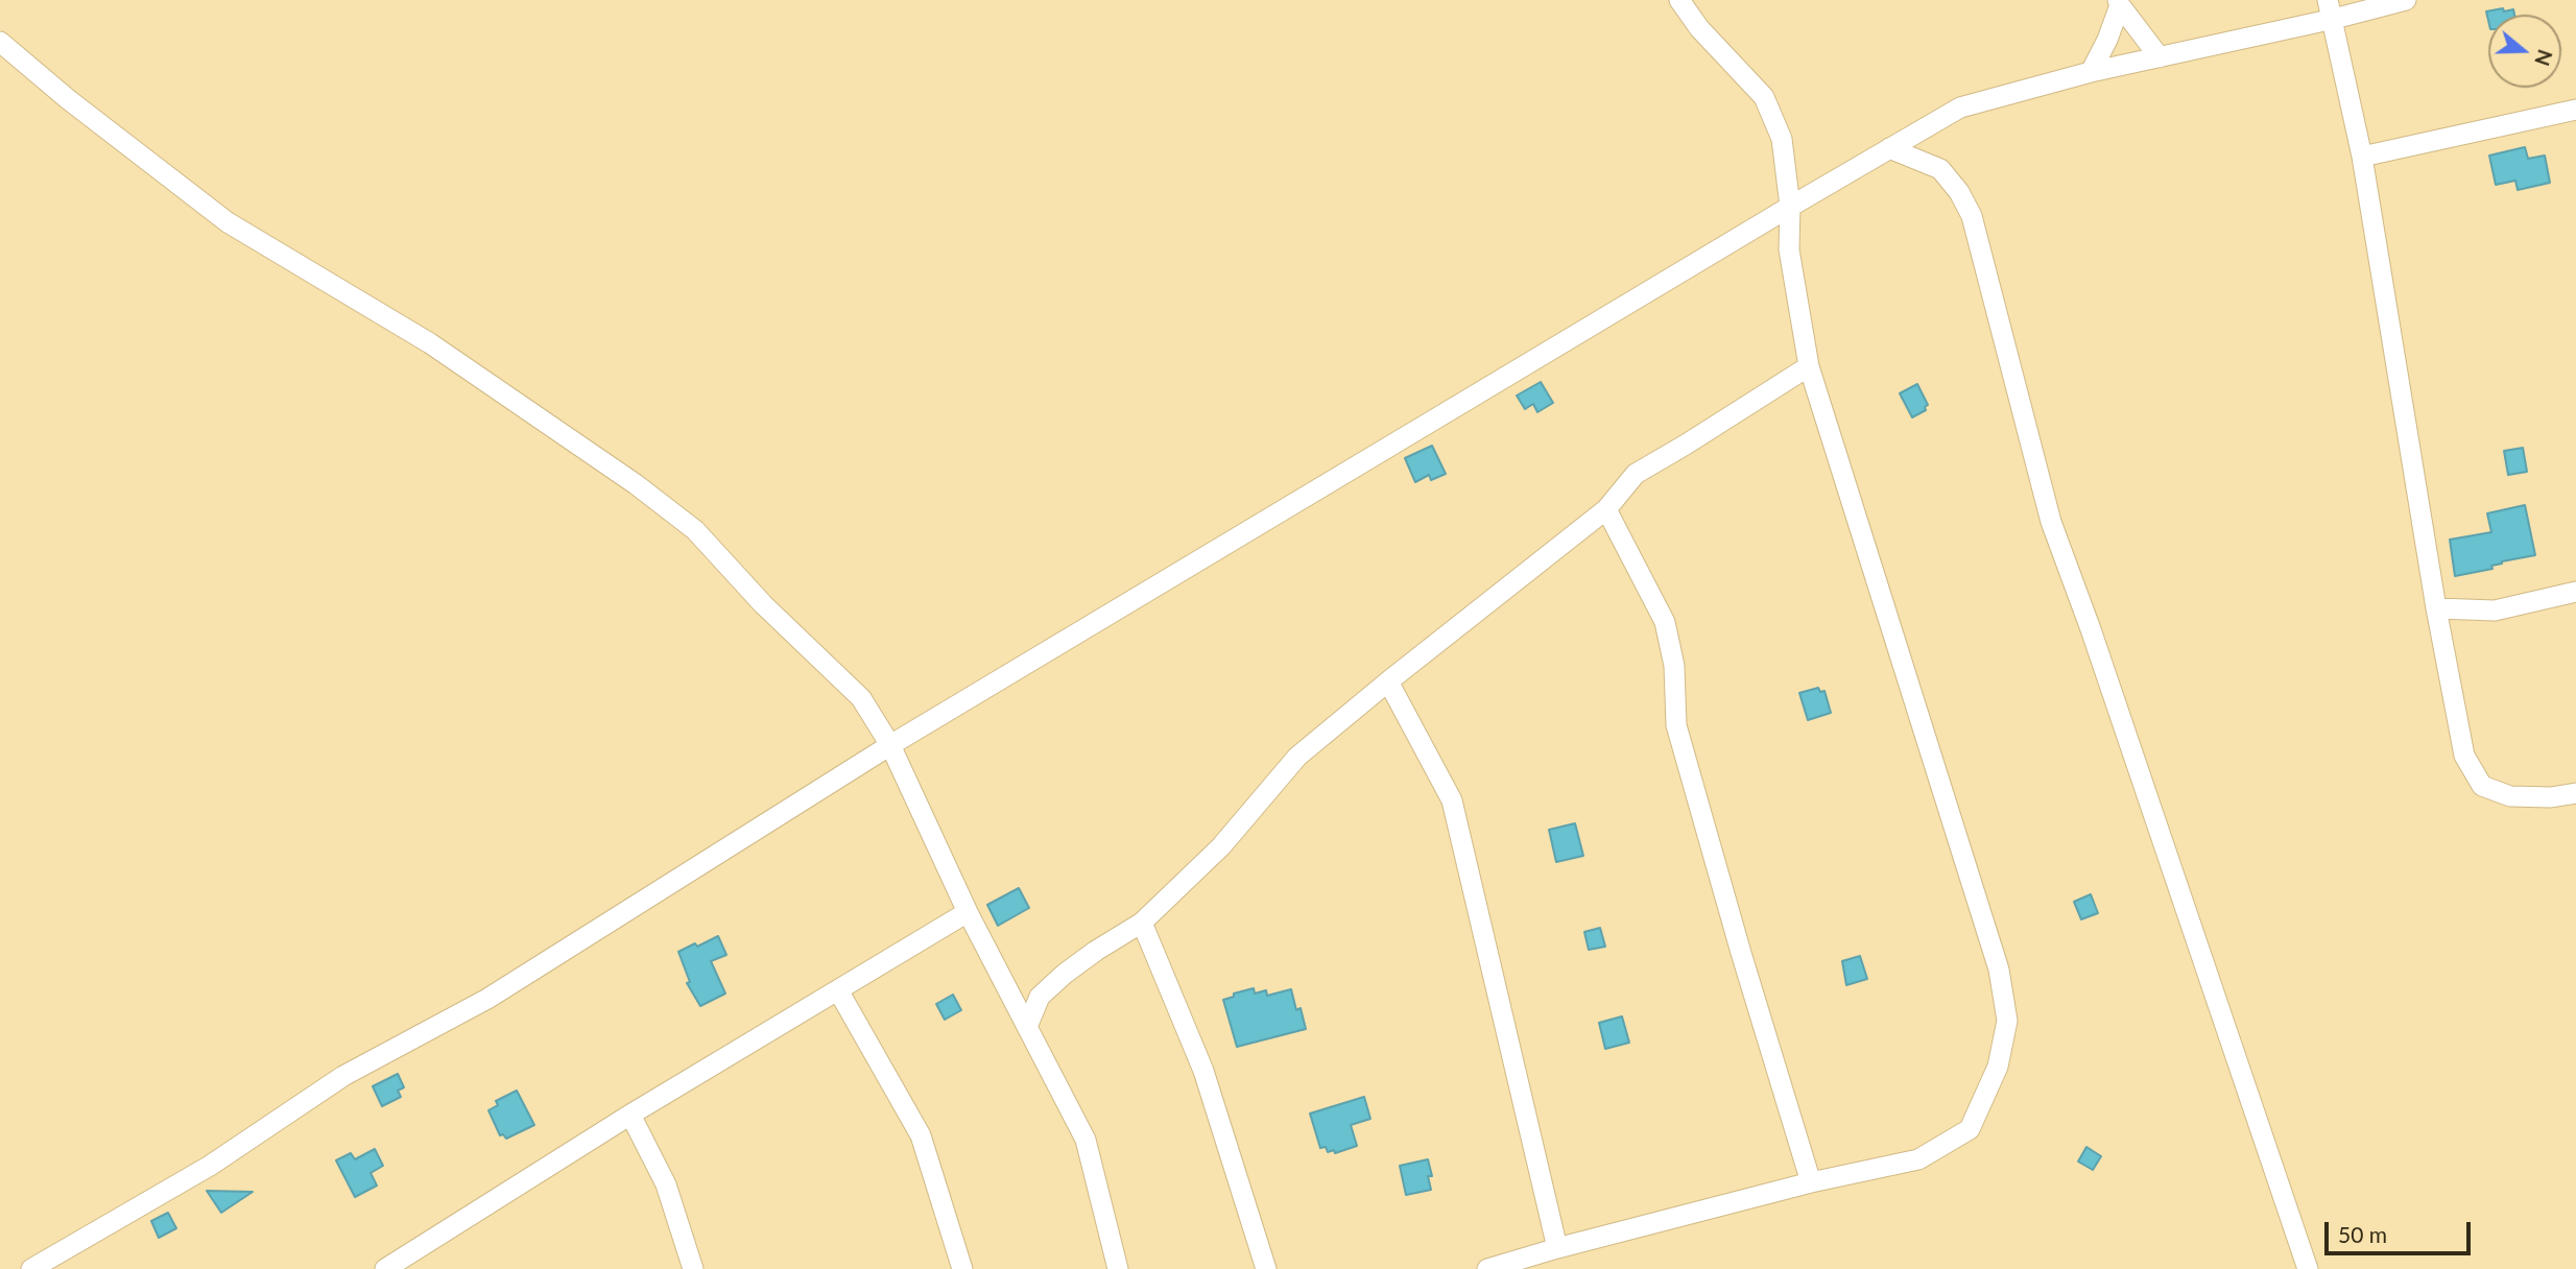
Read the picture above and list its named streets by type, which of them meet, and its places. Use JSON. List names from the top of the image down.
{
  "scale_bar": "50 m",
  "north": "right"
}
